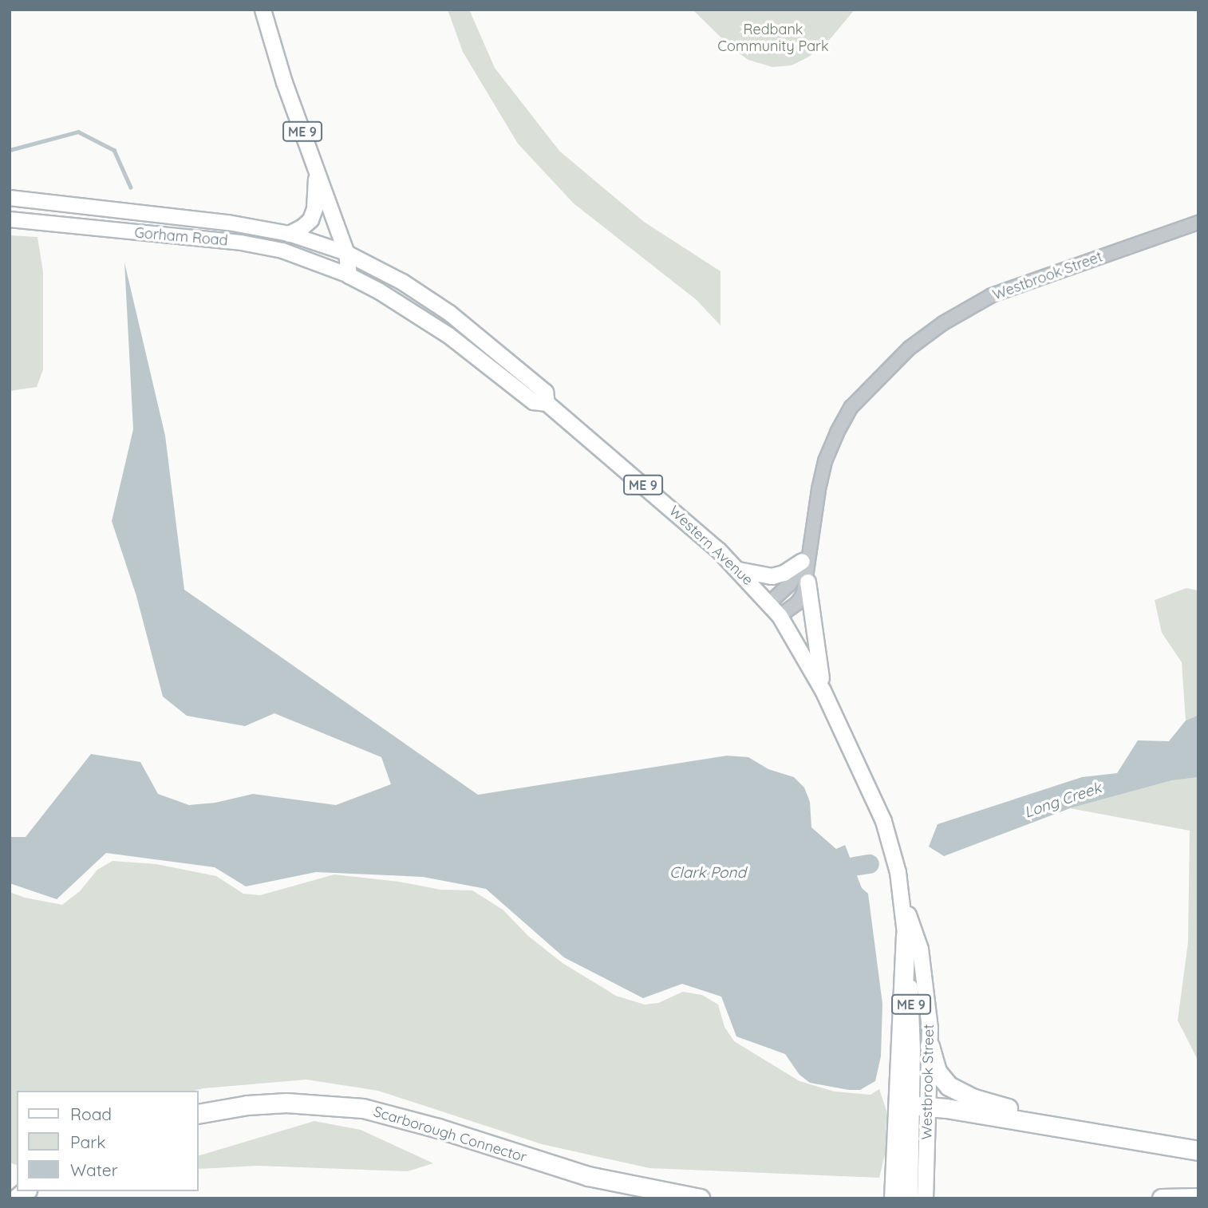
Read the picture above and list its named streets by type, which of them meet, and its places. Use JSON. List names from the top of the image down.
{
  "streets": {
    "highway": ["Scarborough Connector"],
    "main road": [
      "ME 9",
      "Gorham Road",
      "Westbrook Street",
      "Western Avenue"
    ]
  },
  "crossings": [
    ["ME 9", "Gorham Road"],
    ["ME 9", "Western Avenue"],
    ["Gorham Road", "Western Avenue"],
    ["Westbrook Street", "Western Avenue"]
  ],
  "water": ["Long Creek", "Clark Pond"],
  "parks": ["Redbank Community Park"],
  "legend": ["Road", "Park", "Water"]
}
